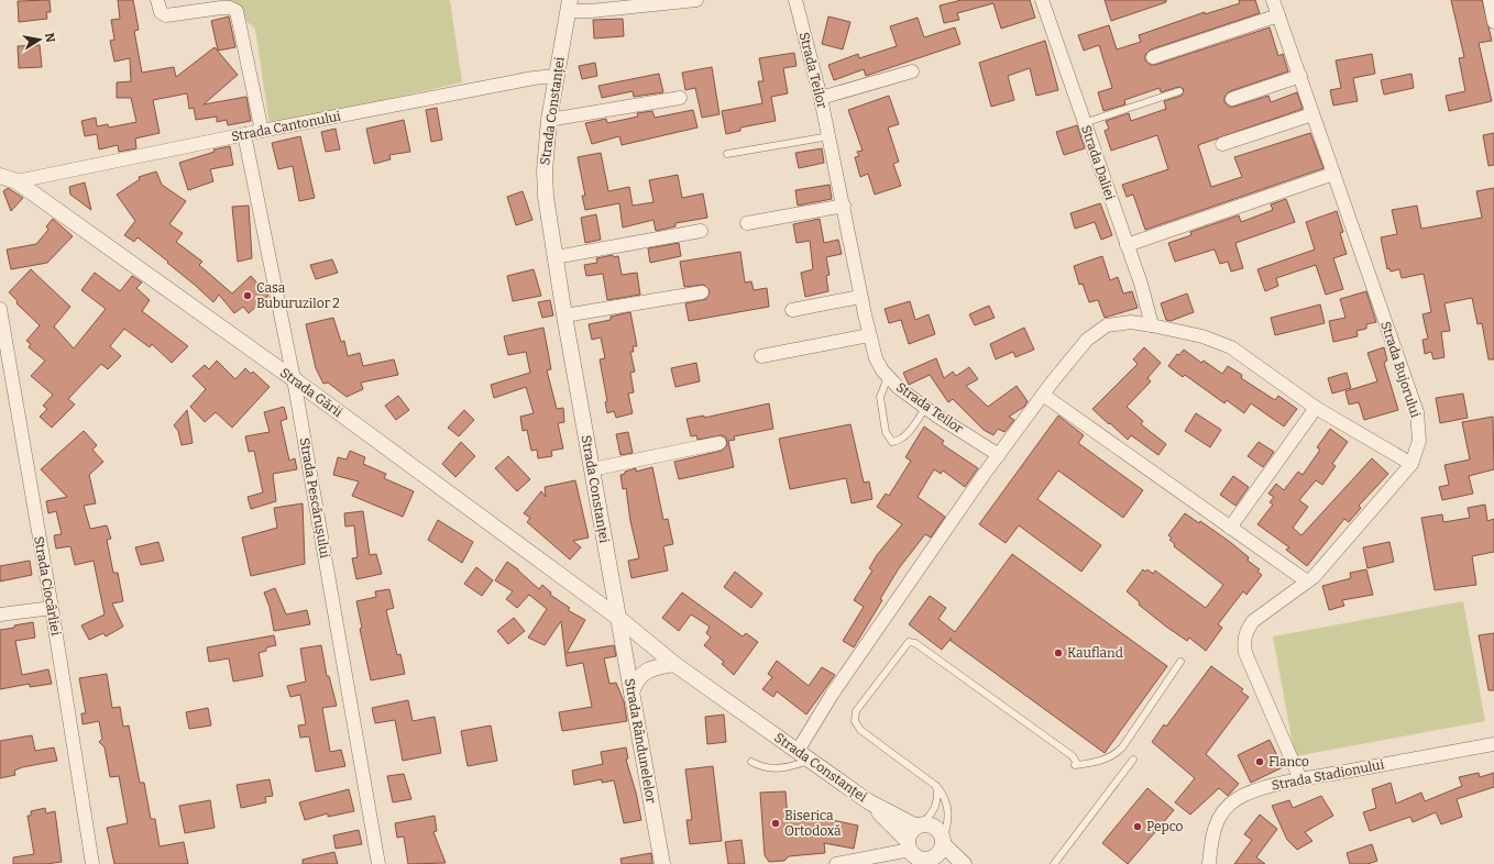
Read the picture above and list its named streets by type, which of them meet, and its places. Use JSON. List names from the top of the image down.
{
  "streets": {
    "street": [
      "Strada Teilor",
      "Strada Constanței",
      "Strada Cantonului",
      "Strada Daliei",
      "Strada Bujorului",
      "Strada Gării",
      "Strada Pescărușului",
      "Strada Ciocârliei",
      "Strada Rândunelelor",
      "Strada Stadionului"
    ]
  },
  "crossings": [
    ["Strada Constanței", "Strada Cantonului"],
    ["Strada Constanței", "Strada Gării"],
    ["Strada Constanței", "Strada Rândunelelor"],
    ["Strada Cantonului", "Strada Gării"],
    ["Strada Cantonului", "Strada Pescărușului"],
    ["Strada Bujorului", "Strada Stadionului"],
    ["Strada Gării", "Strada Pescărușului"],
    ["Strada Gării", "Strada Rândunelelor"]
  ],
  "places": [
    "Casa Buburuzilor 2",
    "Kaufland",
    "Flanco",
    "Biserica Ortodoxă",
    "Pepco"
  ],
  "north": "right"
}
